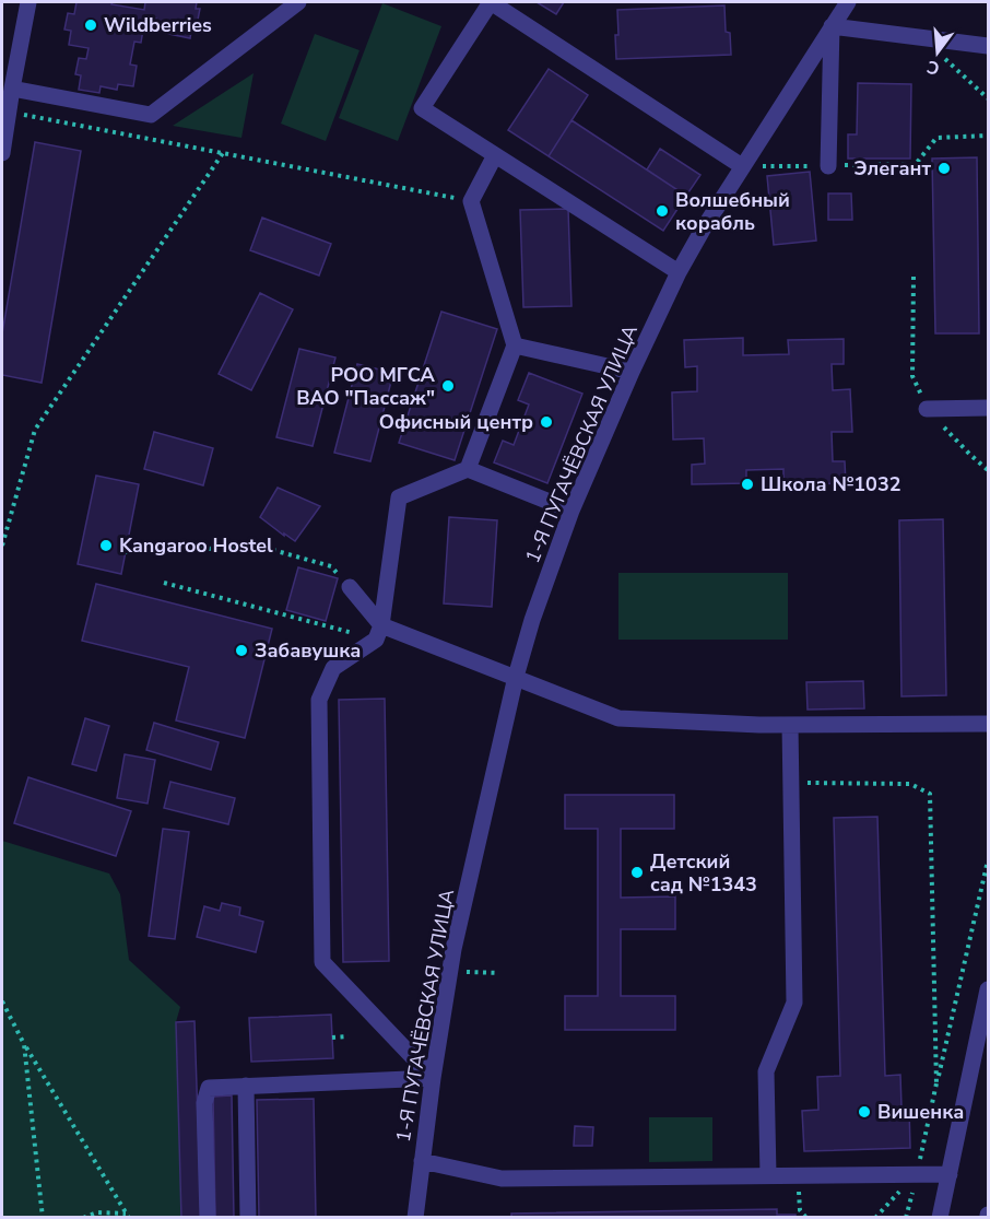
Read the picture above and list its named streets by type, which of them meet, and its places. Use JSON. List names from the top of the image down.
{
  "streets": {
    "street": ["1-Я ПУГАЧЁВСКАЯ УЛИЦА"]
  },
  "places": [
    "Wildberries",
    "Элегант",
    "Волшебный корабль",
    "РОО МГСА ВАО \"Пассаж\"",
    "Офисный центр",
    "Школа №1032",
    "Kangaroo Hostel",
    "Забавушка",
    "Детский сад №1343",
    "Вишенка"
  ],
  "north": "bottom"
}
